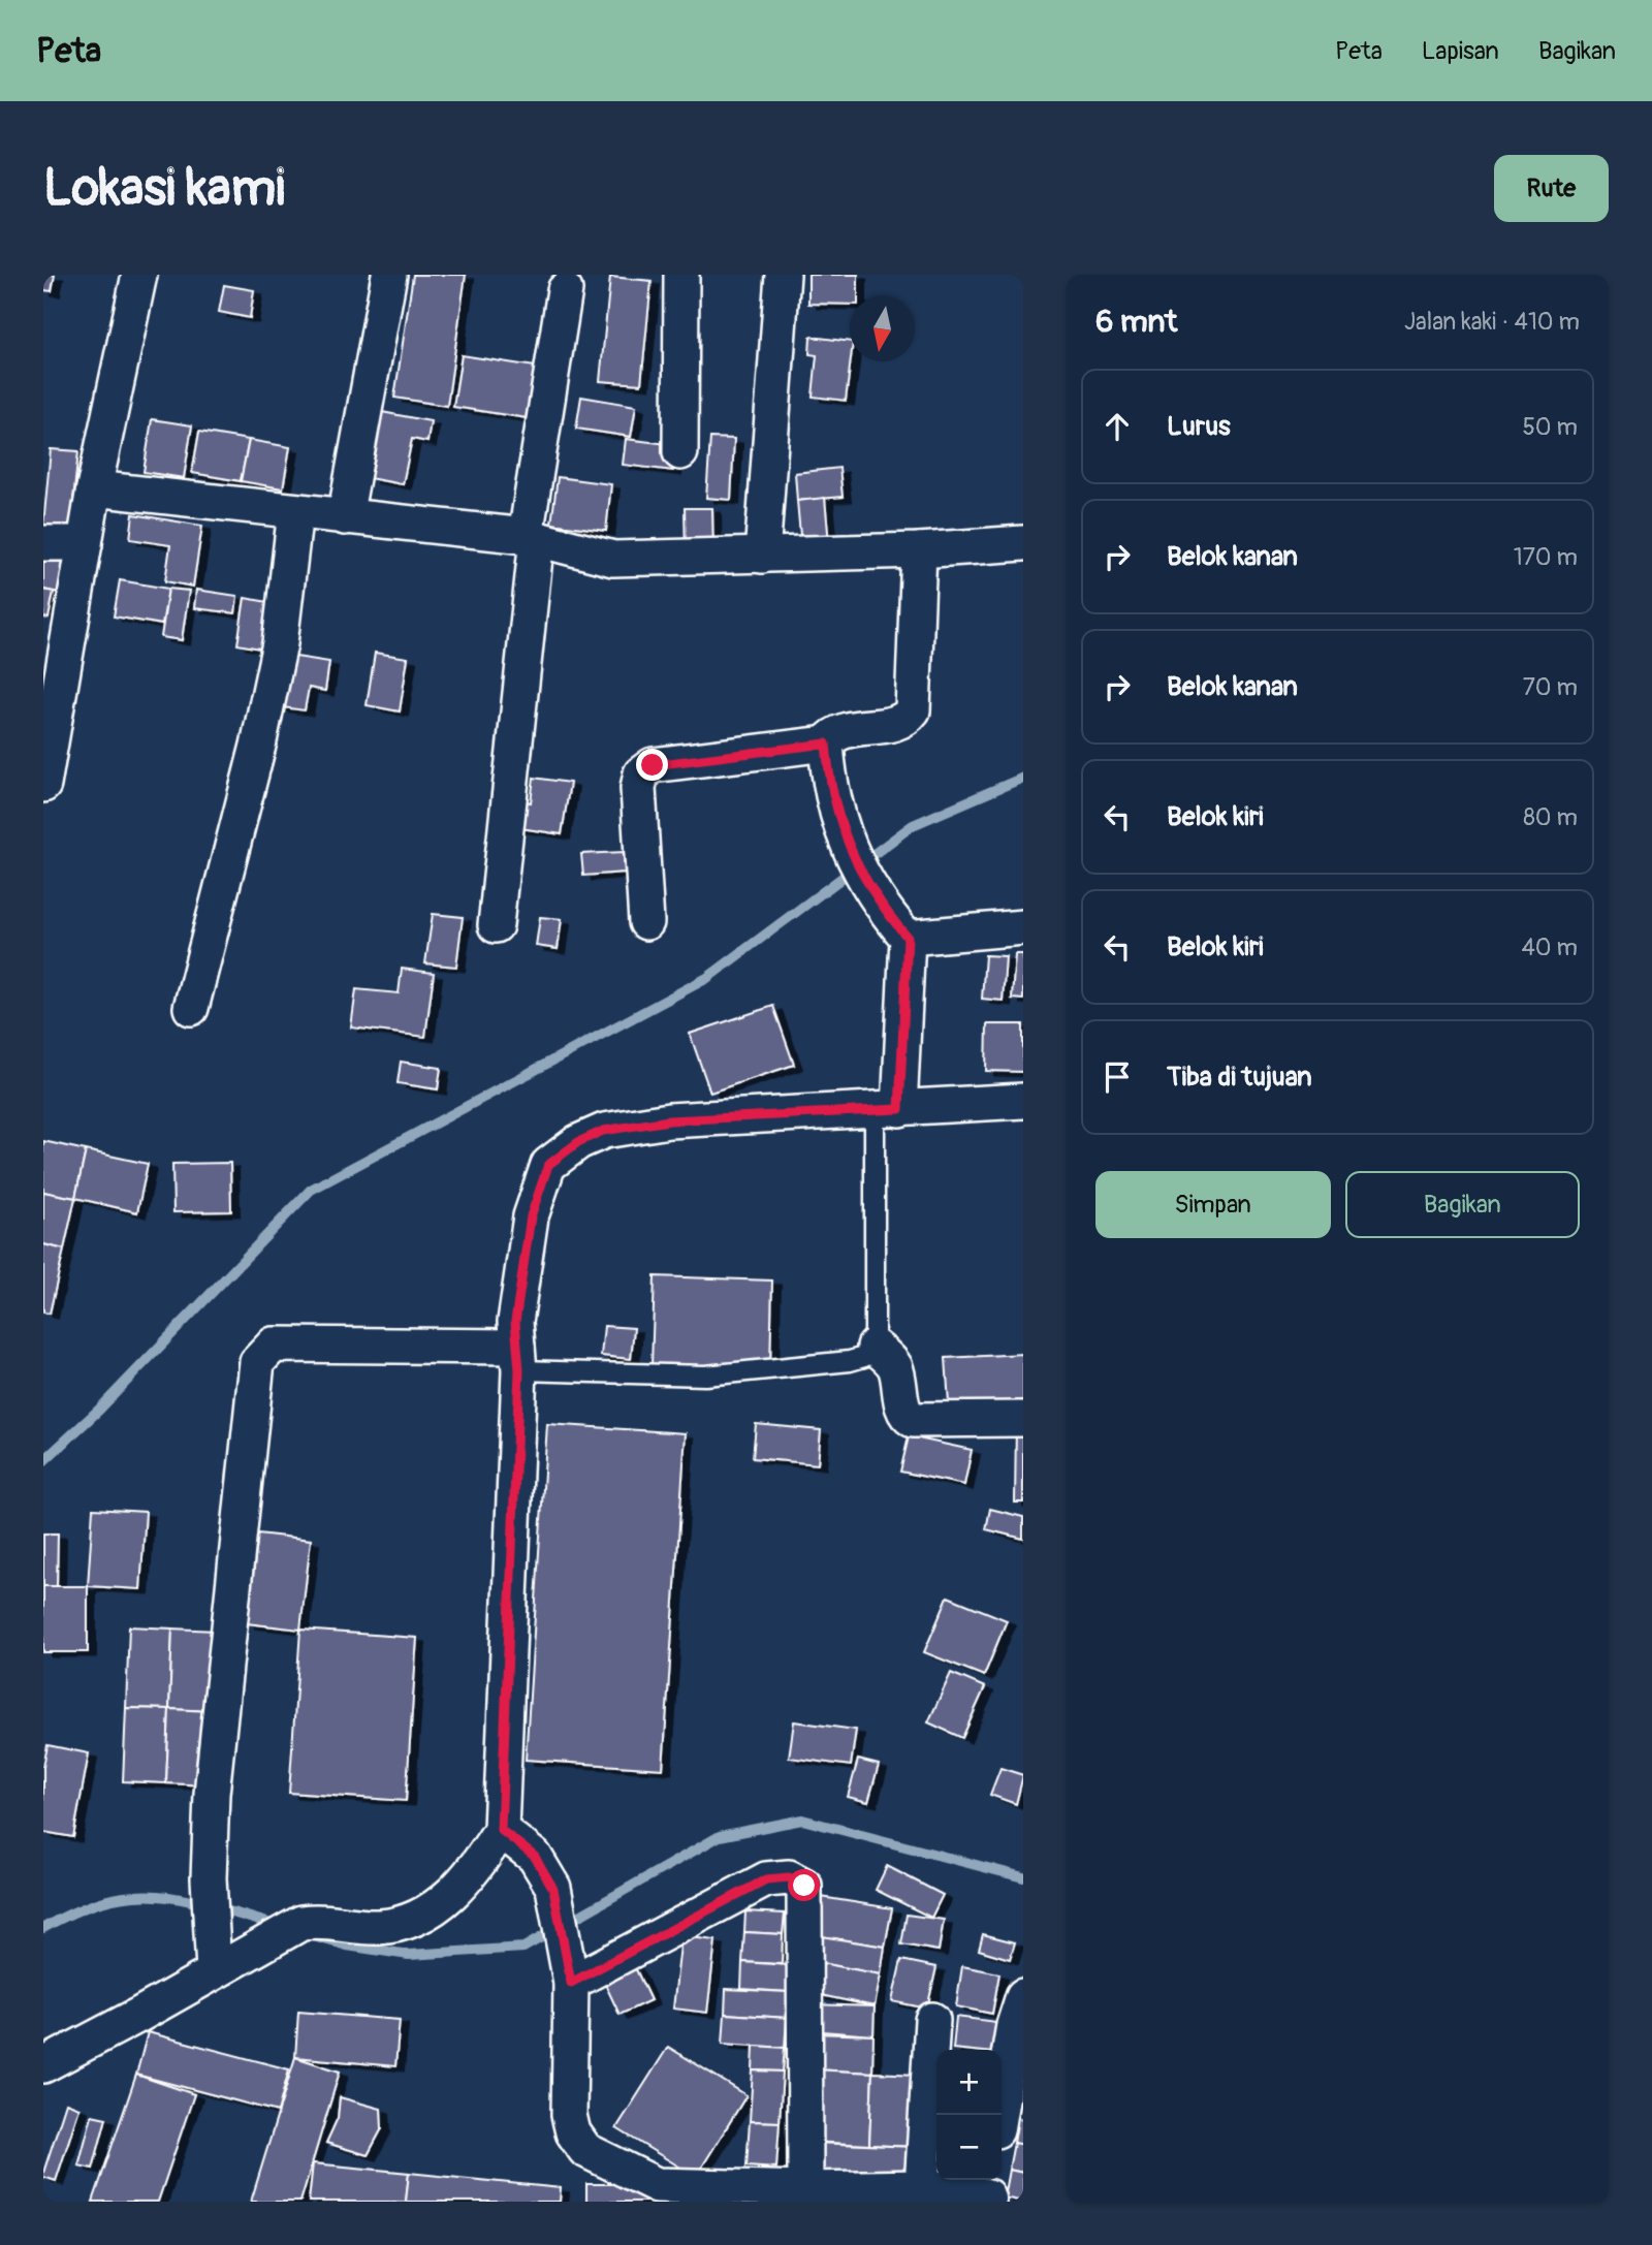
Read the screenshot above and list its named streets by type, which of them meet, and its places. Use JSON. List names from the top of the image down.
{
  "north": "bottom",
  "page": {
    "header": "Peta",
    "nav": ["Peta", "Lapisan", "Bagikan"],
    "buttons": [
      "Rute",
      ["Simpan", "Bagikan"]
    ],
    "title": "Lokasi kami",
    "heading": ["6 mnt", "Jalan kaki · 410 m"],
    "list": [
      ["Lurus", "50 m"],
      ["Belok kanan", "170 m"],
      ["Belok kanan", "70 m"],
      ["Belok kiri", "80 m"],
      ["Belok kiri", "40 m"],
      "Tiba di tujuan"
    ],
    "map_buttons": ["+", "−"]
  }
}
